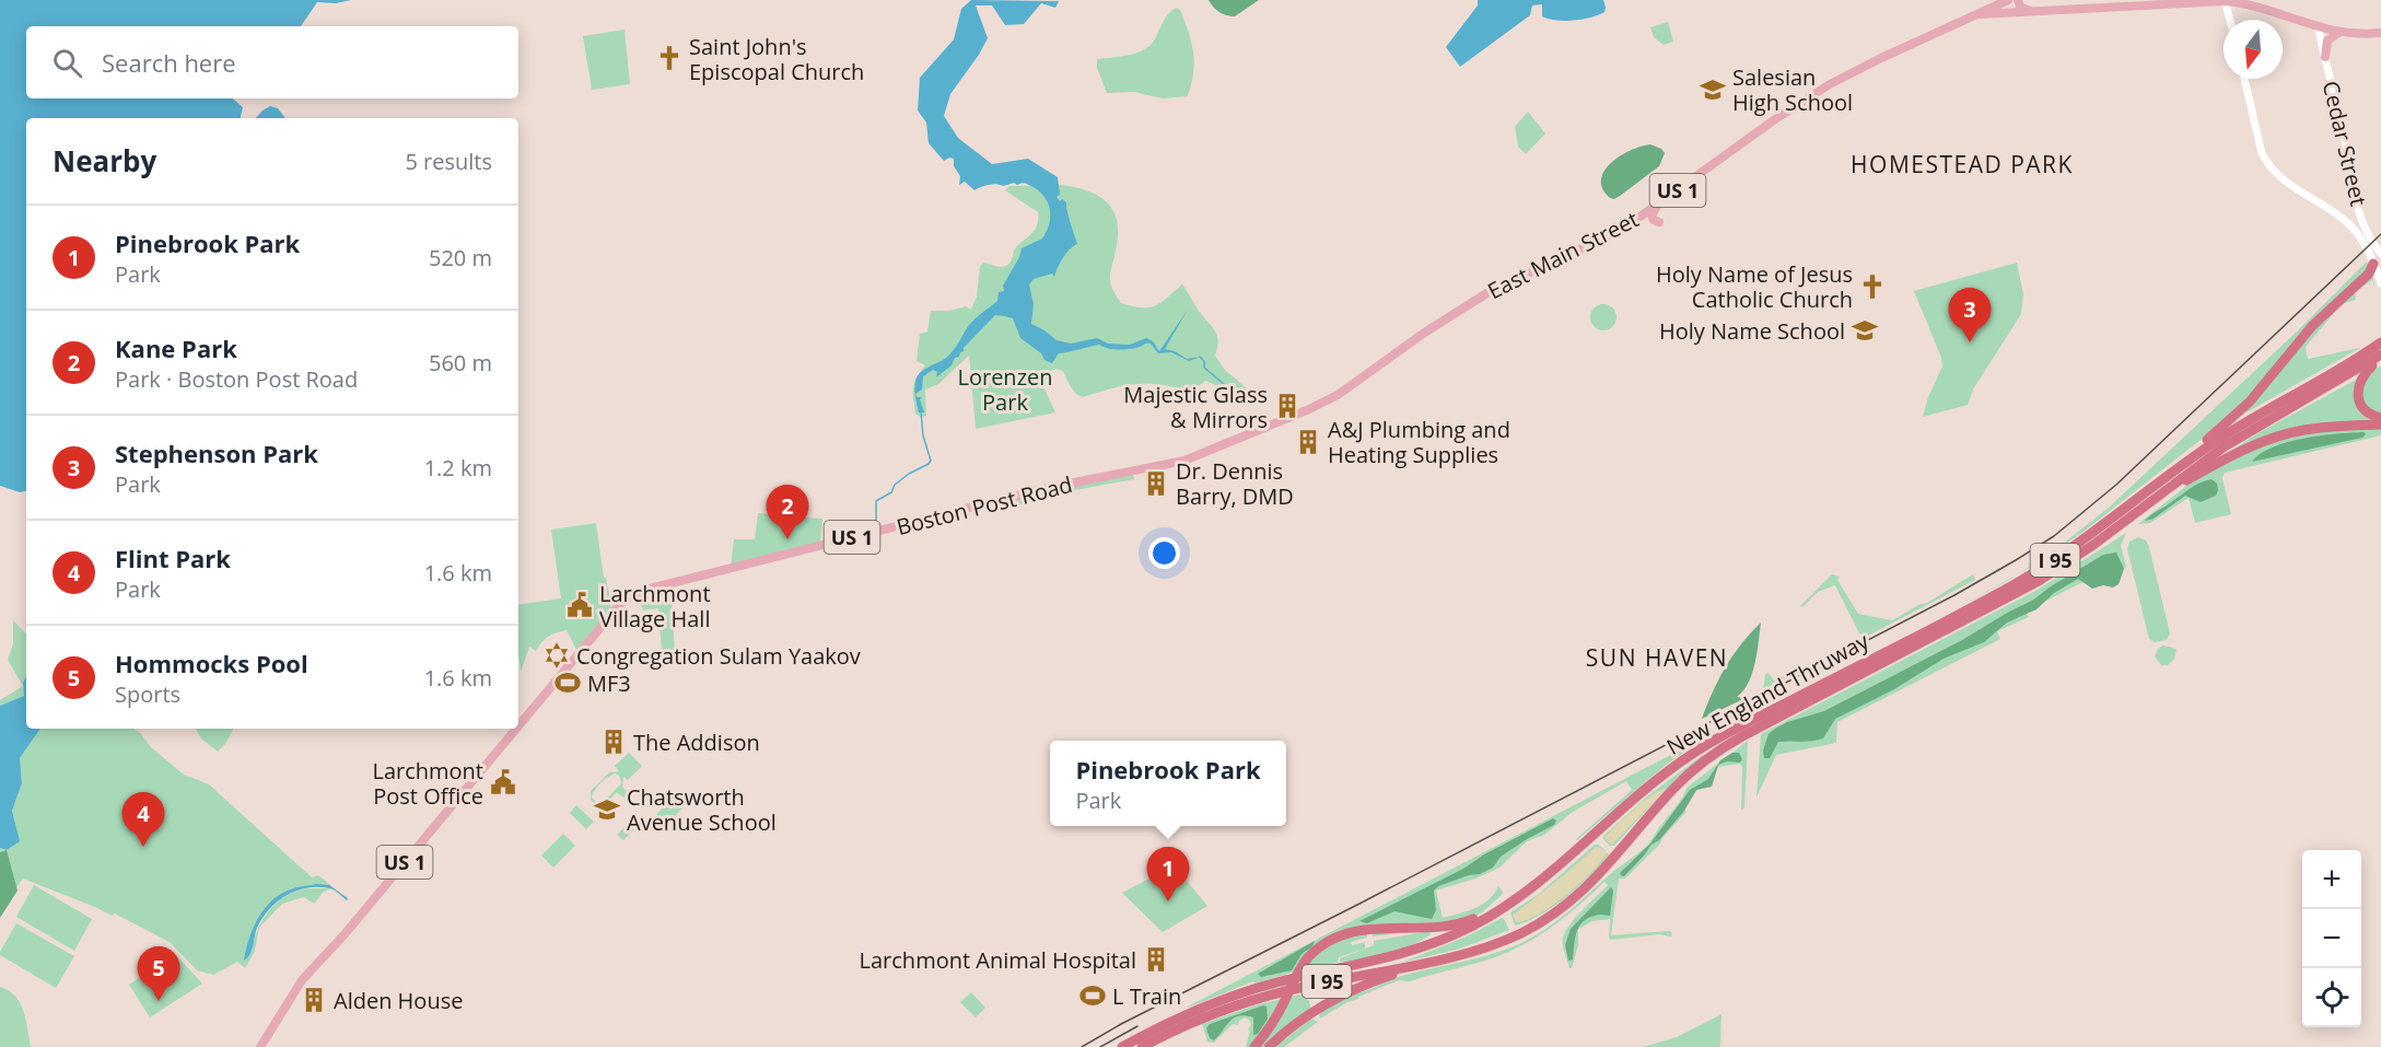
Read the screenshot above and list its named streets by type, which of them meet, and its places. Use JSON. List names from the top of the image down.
{
  "streets": {
    "highway": ["I 95", "New England Thruway"],
    "main road": [
      "Cedar Street",
      "US 1",
      "East Main Street",
      "Boston Post Road"
    ]
  },
  "crossings": [
    ["Cedar Street", "US 1"],
    ["US 1", "East Main Street"],
    ["East Main Street", "Boston Post Road"]
  ],
  "districts": ["HOMESTEAD PARK", "SUN HAVEN"],
  "parks": ["Lorenzen Park"],
  "places": {
    "church": ["Saint John's Episcopal Church", "Holy Name of Jesus Catholic Church"],
    "school or university": ["Salesian High School", "Holy Name School", "Chatsworth Avenue School"],
    "building": [
      "Majestic Glass & Mirrors",
      "A&J Plumbing and Heating Supplies",
      "Dr. Dennis Barry, DMD",
      "The Addison",
      "Larchmont Animal Hospital",
      "Alden House"
    ],
    "public building": ["Larchmont Village Hall", "Larchmont Post Office"],
    "synagogue": ["Congregation Sulam Yaakov"],
    "sports": ["MF3", "L Train"]
  },
  "north": "bottom",
  "page": {
    "search": "Search here",
    "heading": ["Nearby", "5 results"],
    "list": [
      {
        "mark": "1",
        "name": "Pinebrook Park",
        "note": "Park",
        "value": "520 m"
      },
      {
        "mark": "2",
        "name": "Kane Park",
        "note": "Park · Boston Post Road",
        "value": "560 m"
      },
      {
        "mark": "3",
        "name": "Stephenson Park",
        "note": "Park",
        "value": "1.2 km"
      },
      {
        "mark": "4",
        "name": "Flint Park",
        "note": "Park",
        "value": "1.6 km"
      },
      {
        "mark": "5",
        "name": "Hommocks Pool",
        "note": "Sports",
        "value": "1.6 km"
      }
    ],
    "pins": [
      "3",
      "2",
      "4",
      "1",
      "5"
    ],
    "popup": ["Pinebrook Park", "Park"],
    "map_buttons": ["+", "−"]
  }
}
